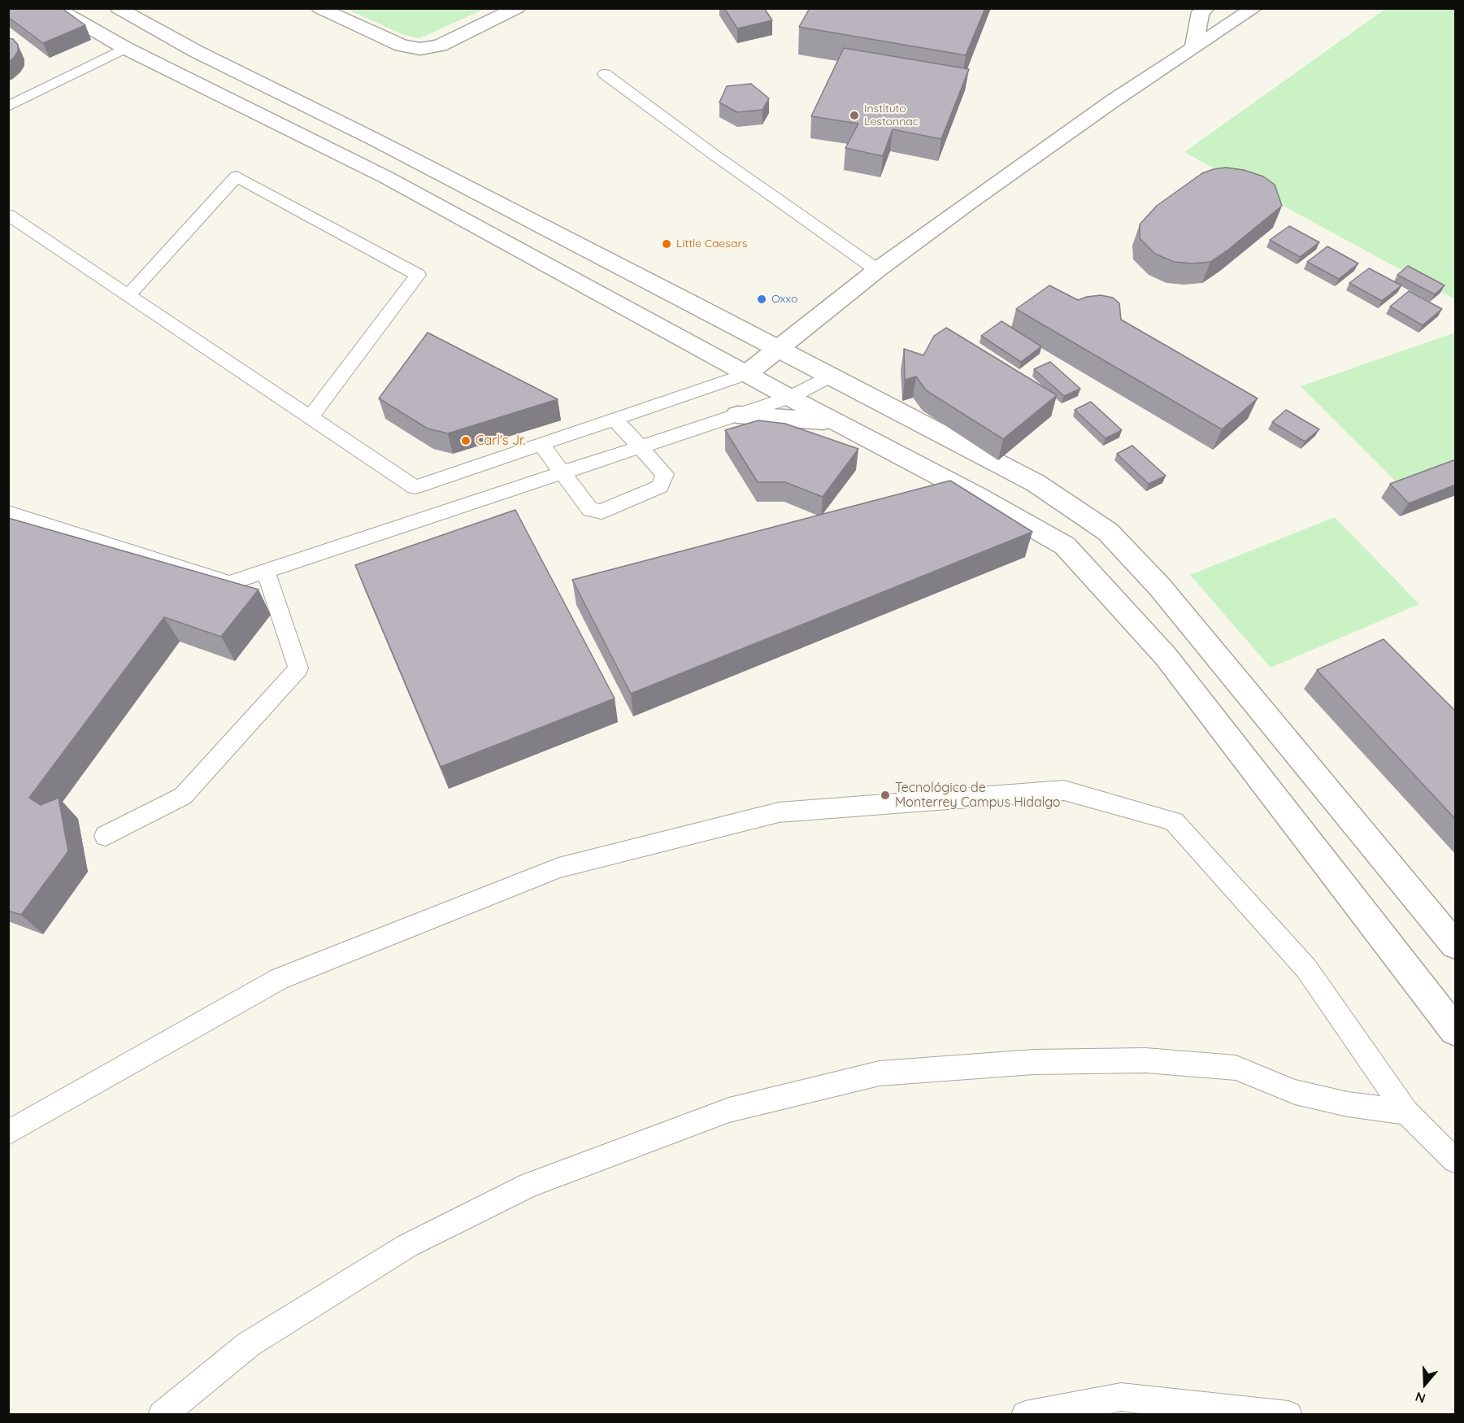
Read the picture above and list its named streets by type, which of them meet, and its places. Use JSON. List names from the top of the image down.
{
  "places": [
    "Instituto Lestonnac",
    "Little Caesars",
    "Oxxo",
    "Carl's Jr.",
    "Tecnológico de Monterrey Campus Hidalgo"
  ],
  "north": "bottom"
}
